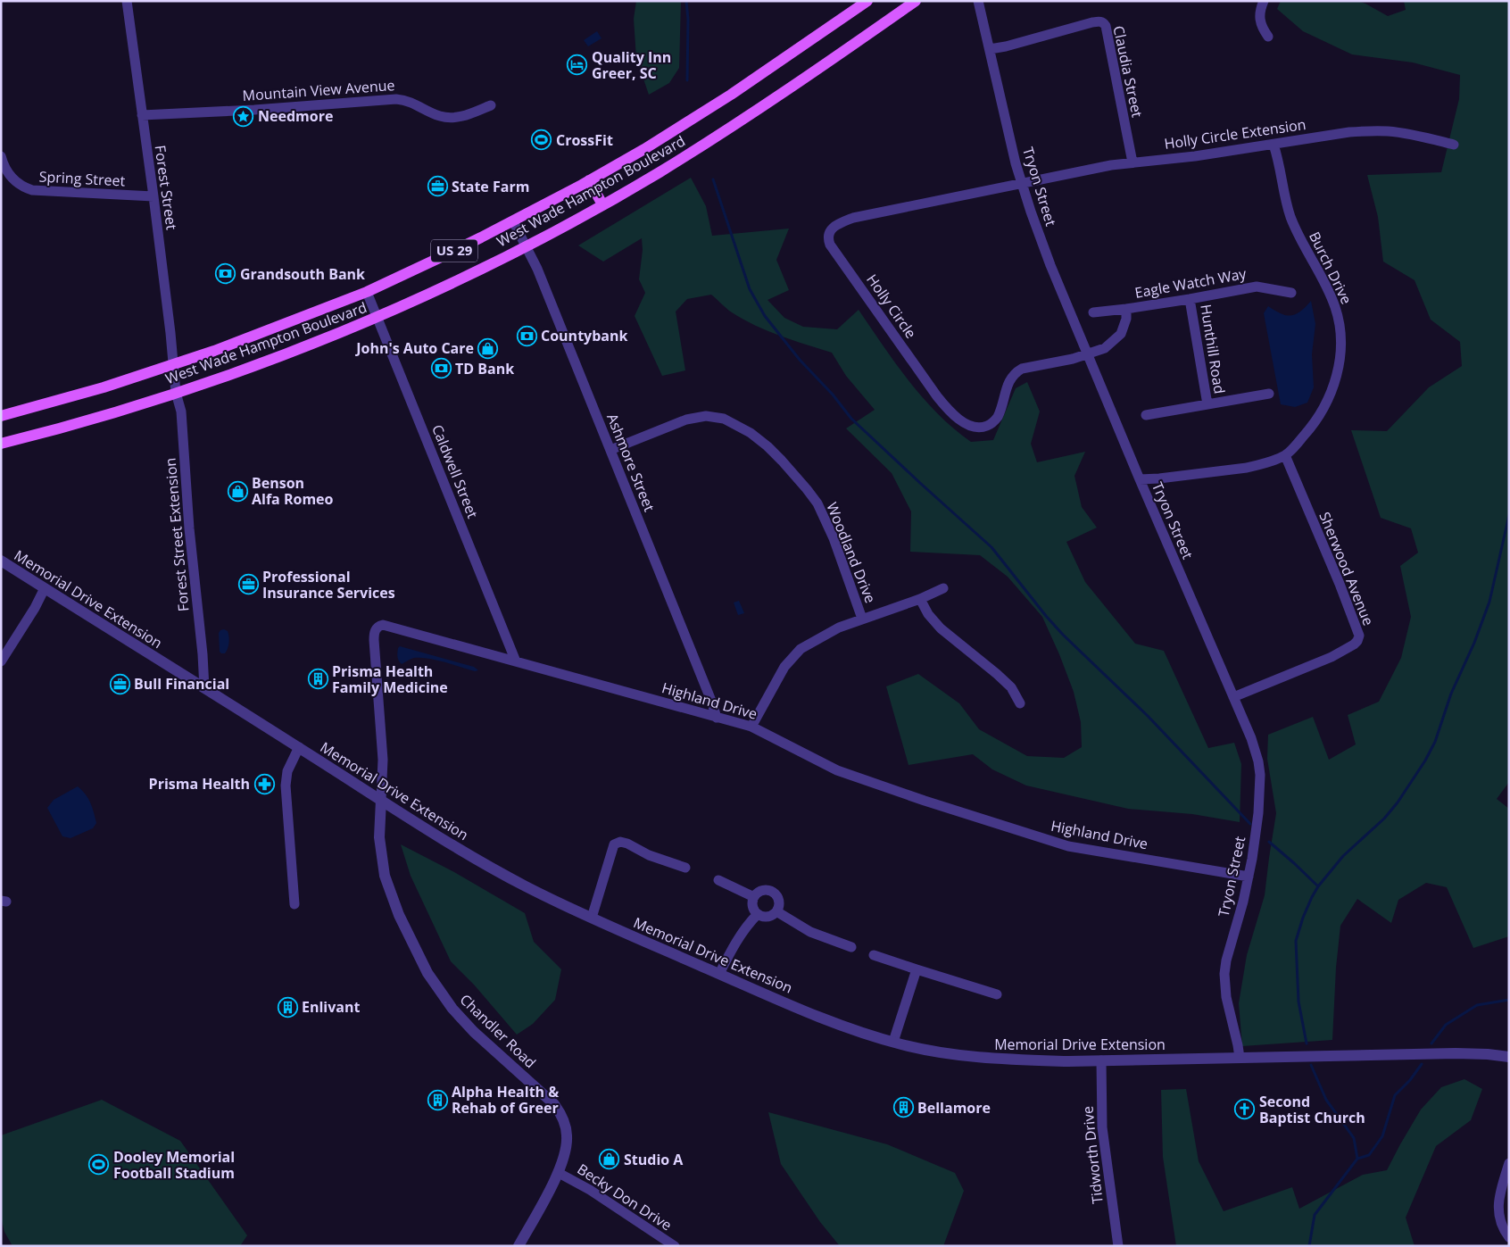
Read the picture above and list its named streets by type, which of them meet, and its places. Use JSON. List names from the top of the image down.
{
  "streets": {
    "main road": ["West Wade Hampton Boulevard", "US 29"],
    "street": [
      "Claudia Street",
      "Mountain View Avenue",
      "Holly Circle Extension",
      "Spring Street",
      "Tryon Street",
      "Forest Street",
      "Burch Drive",
      "Eagle Watch Way",
      "Holly Circle",
      "Hunthill Road",
      "Ashmore Street",
      "Caldwell Street",
      "Forest Street Extension",
      "Woodland Drive",
      "Sherwood Avenue",
      "Memorial Drive Extension",
      "Highland Drive",
      "Chandler Road",
      "Tidworth Drive",
      "Becky Don Drive"
    ]
  },
  "crossings": [
    ["Claudia Street", "Holly Circle Extension"],
    ["Claudia Street", "Tryon Street"],
    ["Mountain View Avenue", "Forest Street"],
    ["Holly Circle Extension", "Tryon Street"],
    ["Holly Circle Extension", "Burch Drive"],
    ["Holly Circle Extension", "Holly Circle"],
    ["Spring Street", "Forest Street"],
    ["Tryon Street", "Burch Drive"],
    ["Tryon Street", "Holly Circle"],
    ["Tryon Street", "Sherwood Avenue"],
    ["Tryon Street", "Memorial Drive Extension"],
    ["Tryon Street", "Highland Drive"],
    ["Forest Street", "West Wade Hampton Boulevard"],
    ["Forest Street", "Forest Street Extension"],
    ["West Wade Hampton Boulevard", "Ashmore Street"],
    ["West Wade Hampton Boulevard", "Caldwell Street"],
    ["West Wade Hampton Boulevard", "Forest Street Extension"],
    ["Burch Drive", "Sherwood Avenue"],
    ["Eagle Watch Way", "Hunthill Road"],
    ["Ashmore Street", "Woodland Drive"],
    ["Ashmore Street", "Highland Drive"],
    ["Caldwell Street", "Highland Drive"],
    ["Forest Street Extension", "Memorial Drive Extension"],
    ["Woodland Drive", "Highland Drive"],
    ["Memorial Drive Extension", "Highland Drive"],
    ["Memorial Drive Extension", "Chandler Road"],
    ["Memorial Drive Extension", "Tidworth Drive"],
    ["Highland Drive", "Chandler Road"],
    ["Chandler Road", "Becky Don Drive"]
  ],
  "places": {
    "hotel": ["Quality Inn Greer, SC"],
    "place": ["Needmore"],
    "sports": ["CrossFit", "Dooley Memorial Football Stadium"],
    "office": ["State Farm", "Professional Insurance Services", "Bull Financial"],
    "bank": ["Grandsouth Bank", "Countybank", "TD Bank"],
    "shop": ["John's Auto Care", "Benson Alfa Romeo", "Studio A"],
    "building": [
      "Prisma Health Family Medicine",
      "Enlivant",
      "Alpha Health & Rehab of Greer",
      "Bellamore"
    ],
    "pharmacy": ["Prisma Health"],
    "church": ["Second Baptist Church"]
  }
}
